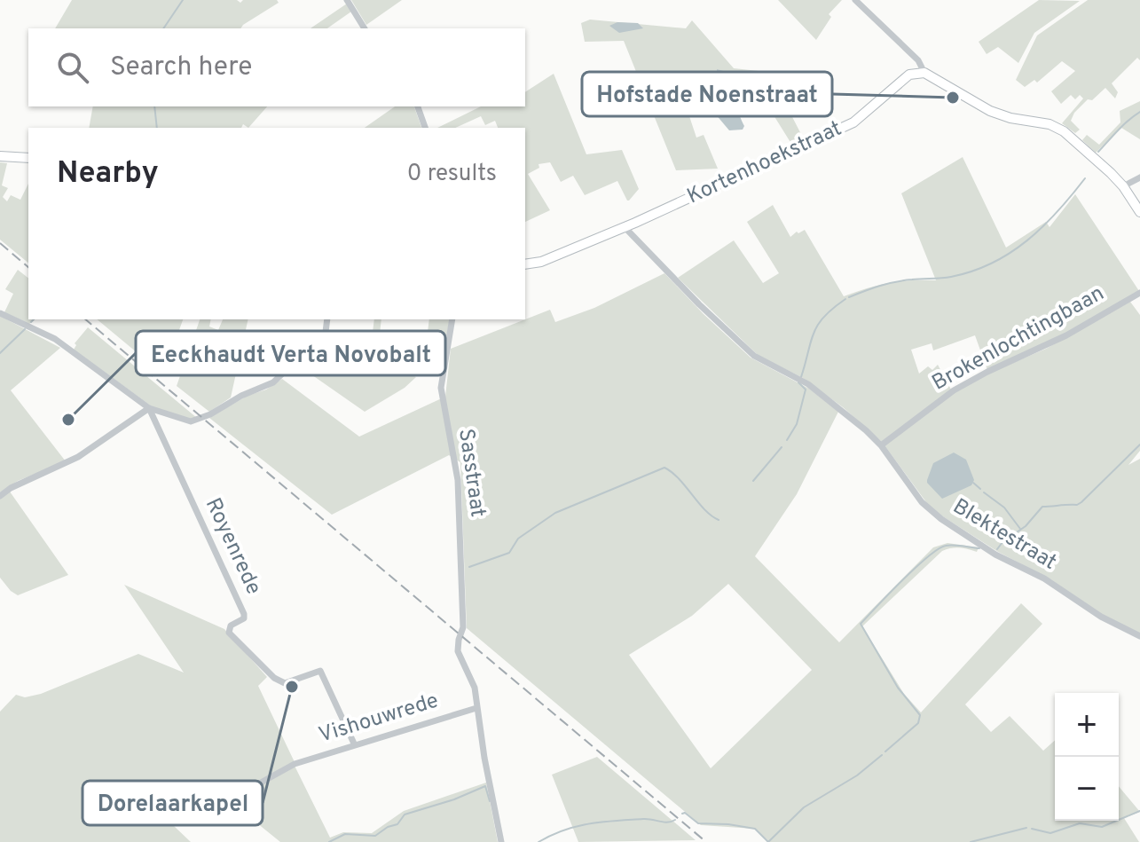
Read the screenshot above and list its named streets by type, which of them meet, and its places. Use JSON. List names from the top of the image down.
{
  "streets": {
    "street": [
      "Kortenhoekstraat",
      "Brokenlochtingbaan",
      "Sasstraat",
      "Blektestraat",
      "Royenrede",
      "Vishouwrede"
    ]
  },
  "crossings": [
    ["Kortenhoekstraat", "Blektestraat"],
    ["Brokenlochtingbaan", "Blektestraat"],
    ["Sasstraat", "Vishouwrede"],
    ["Royenrede", "Vishouwrede"]
  ],
  "places": ["Hofstade Noenstraat", "Eeckhaudt Verta Novobalt", "Dorelaarkapel"],
  "page": {
    "search": "Search here",
    "heading": ["Nearby", "0 results"],
    "map_buttons": ["+", "−"]
  }
}
